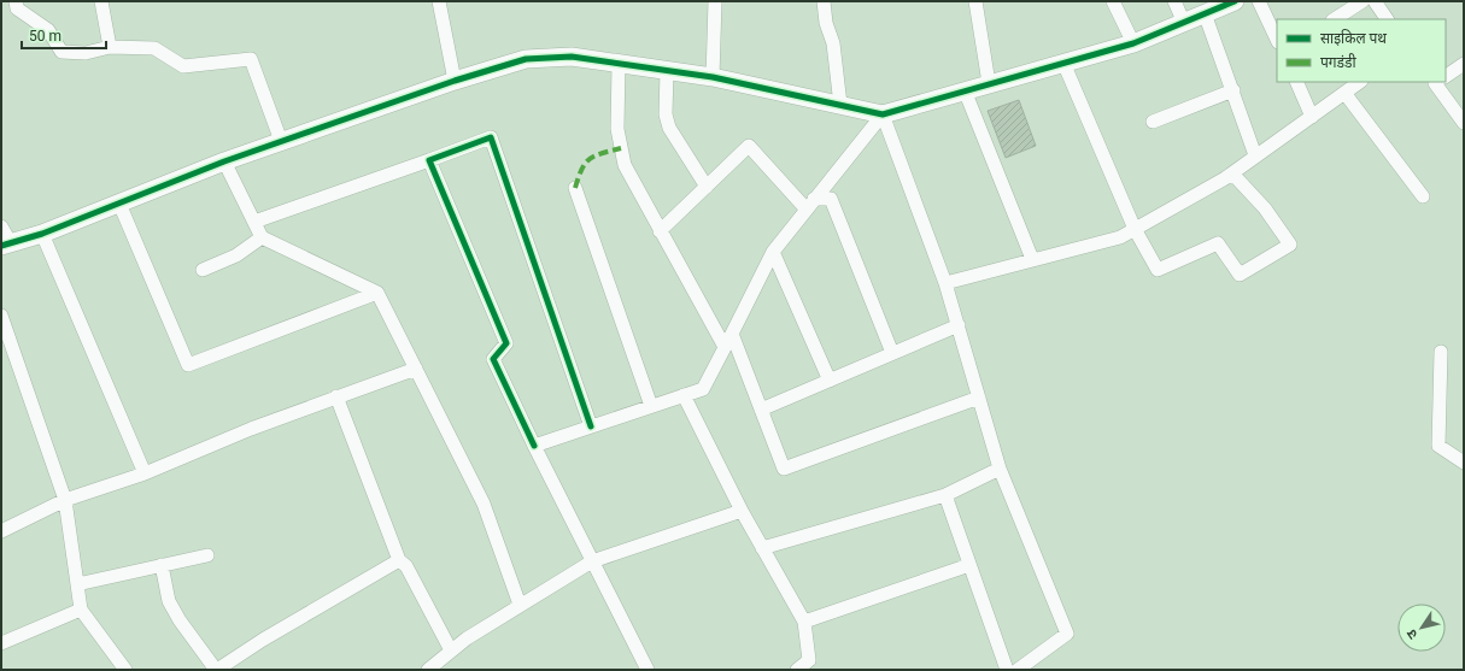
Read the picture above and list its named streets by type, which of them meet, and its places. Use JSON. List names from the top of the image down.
{
  "legend": ["साइकिल पथ", "पगडंडी"],
  "scale_bar": "50 m",
  "north": "bottom left"
}
